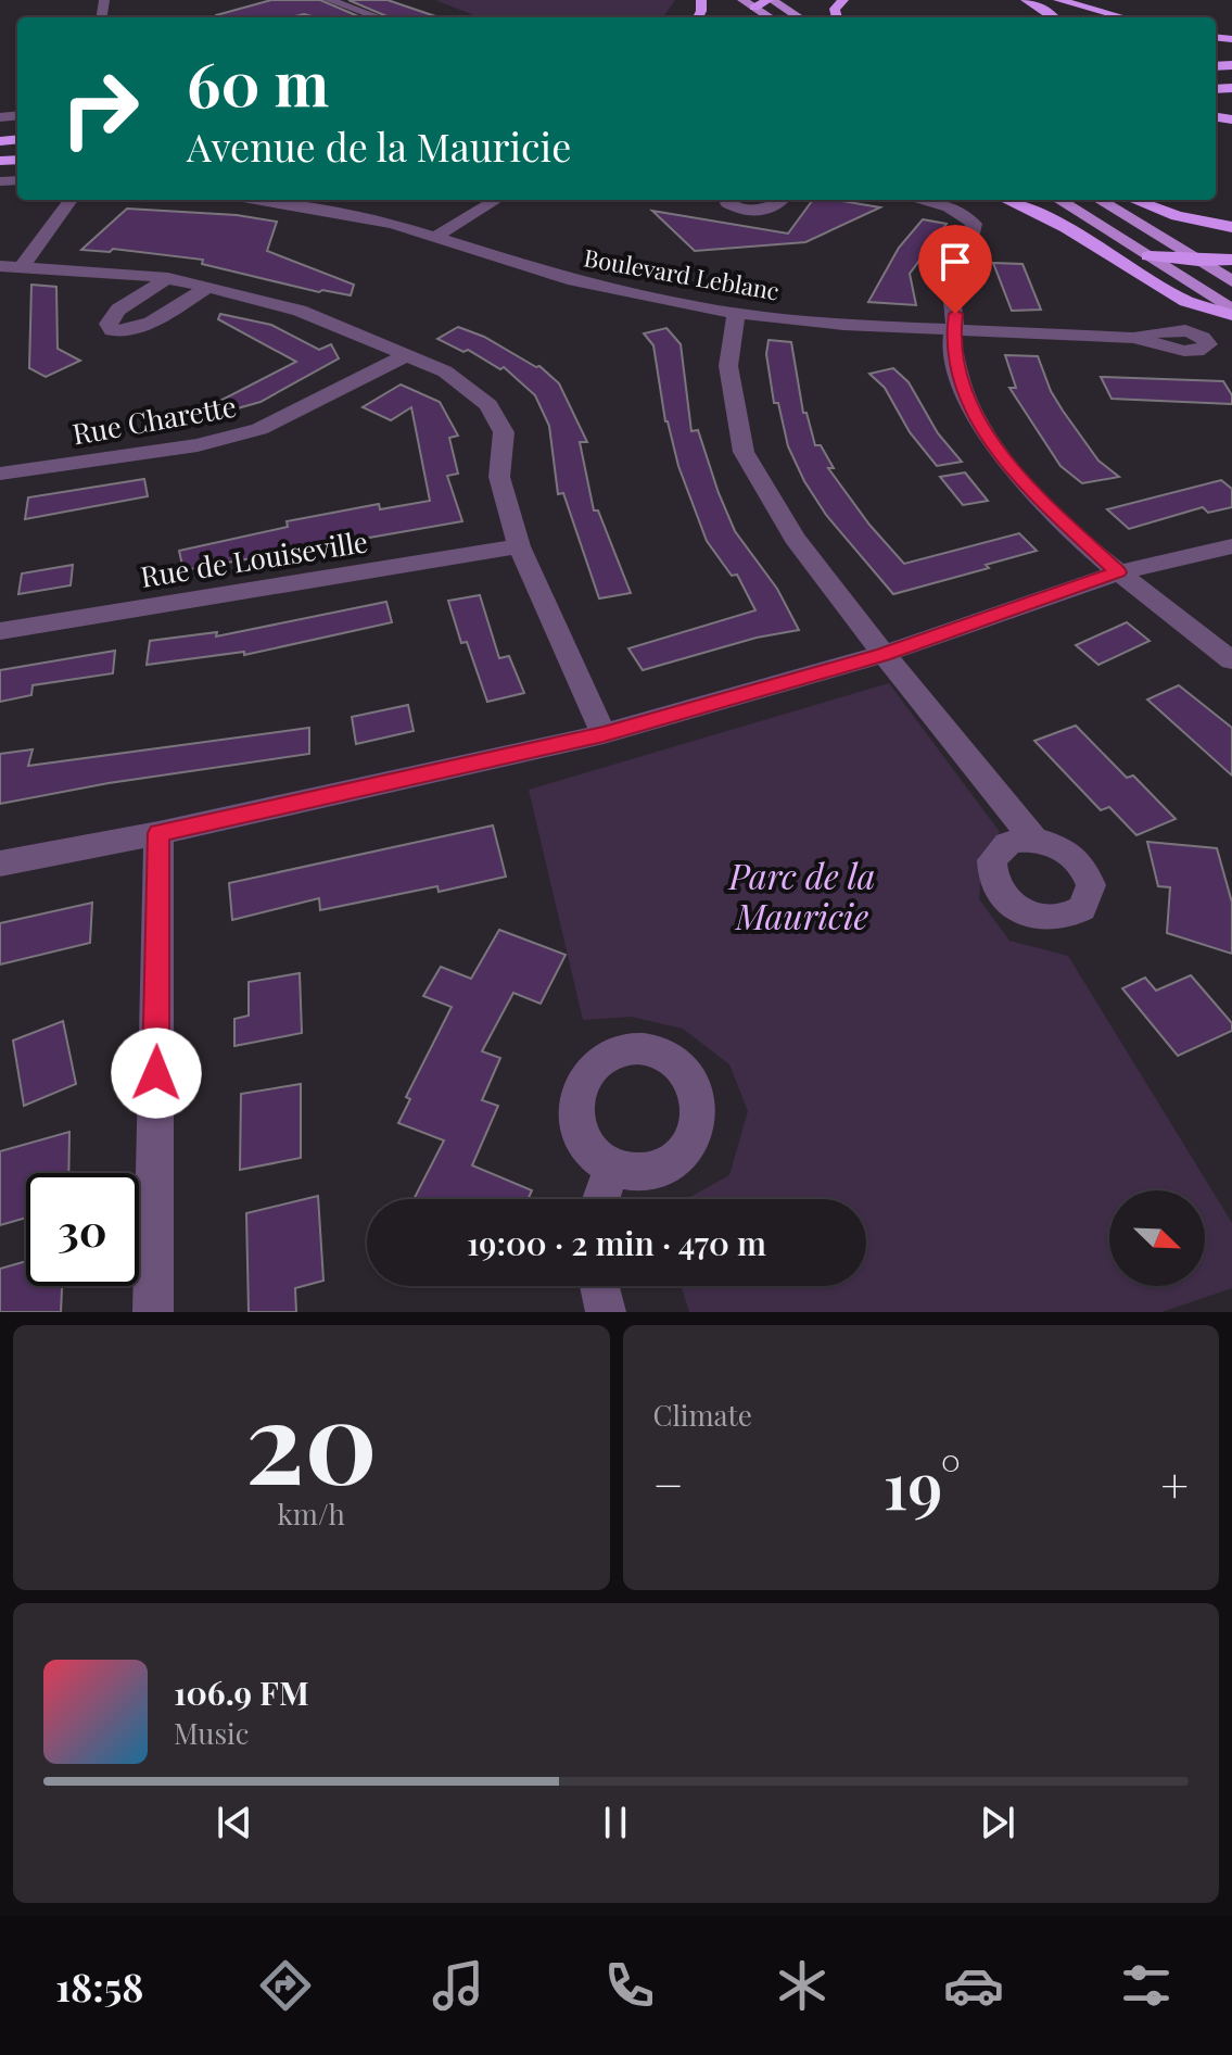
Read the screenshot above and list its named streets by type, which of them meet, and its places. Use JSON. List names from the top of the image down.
{
  "streets": {
    "street": ["Boulevard Leblanc", "Rue Charette", "Rue de Louiseville"]
  },
  "parks": ["Parc de la Mauricie"],
  "north": "bottom right",
  "page": {
    "turn": ["60 m", "Avenue de la Mauricie"],
    "limit": "30",
    "trip": "19:00 · 2 min · 470 m",
    "tile": [
      ["20", "km/h"],
      "Climate"
    ],
    "heat": ["−", "19°", "+"],
    "song": ["106.9 FM", "Music"],
    "tabs": "18:58"
  }
}
